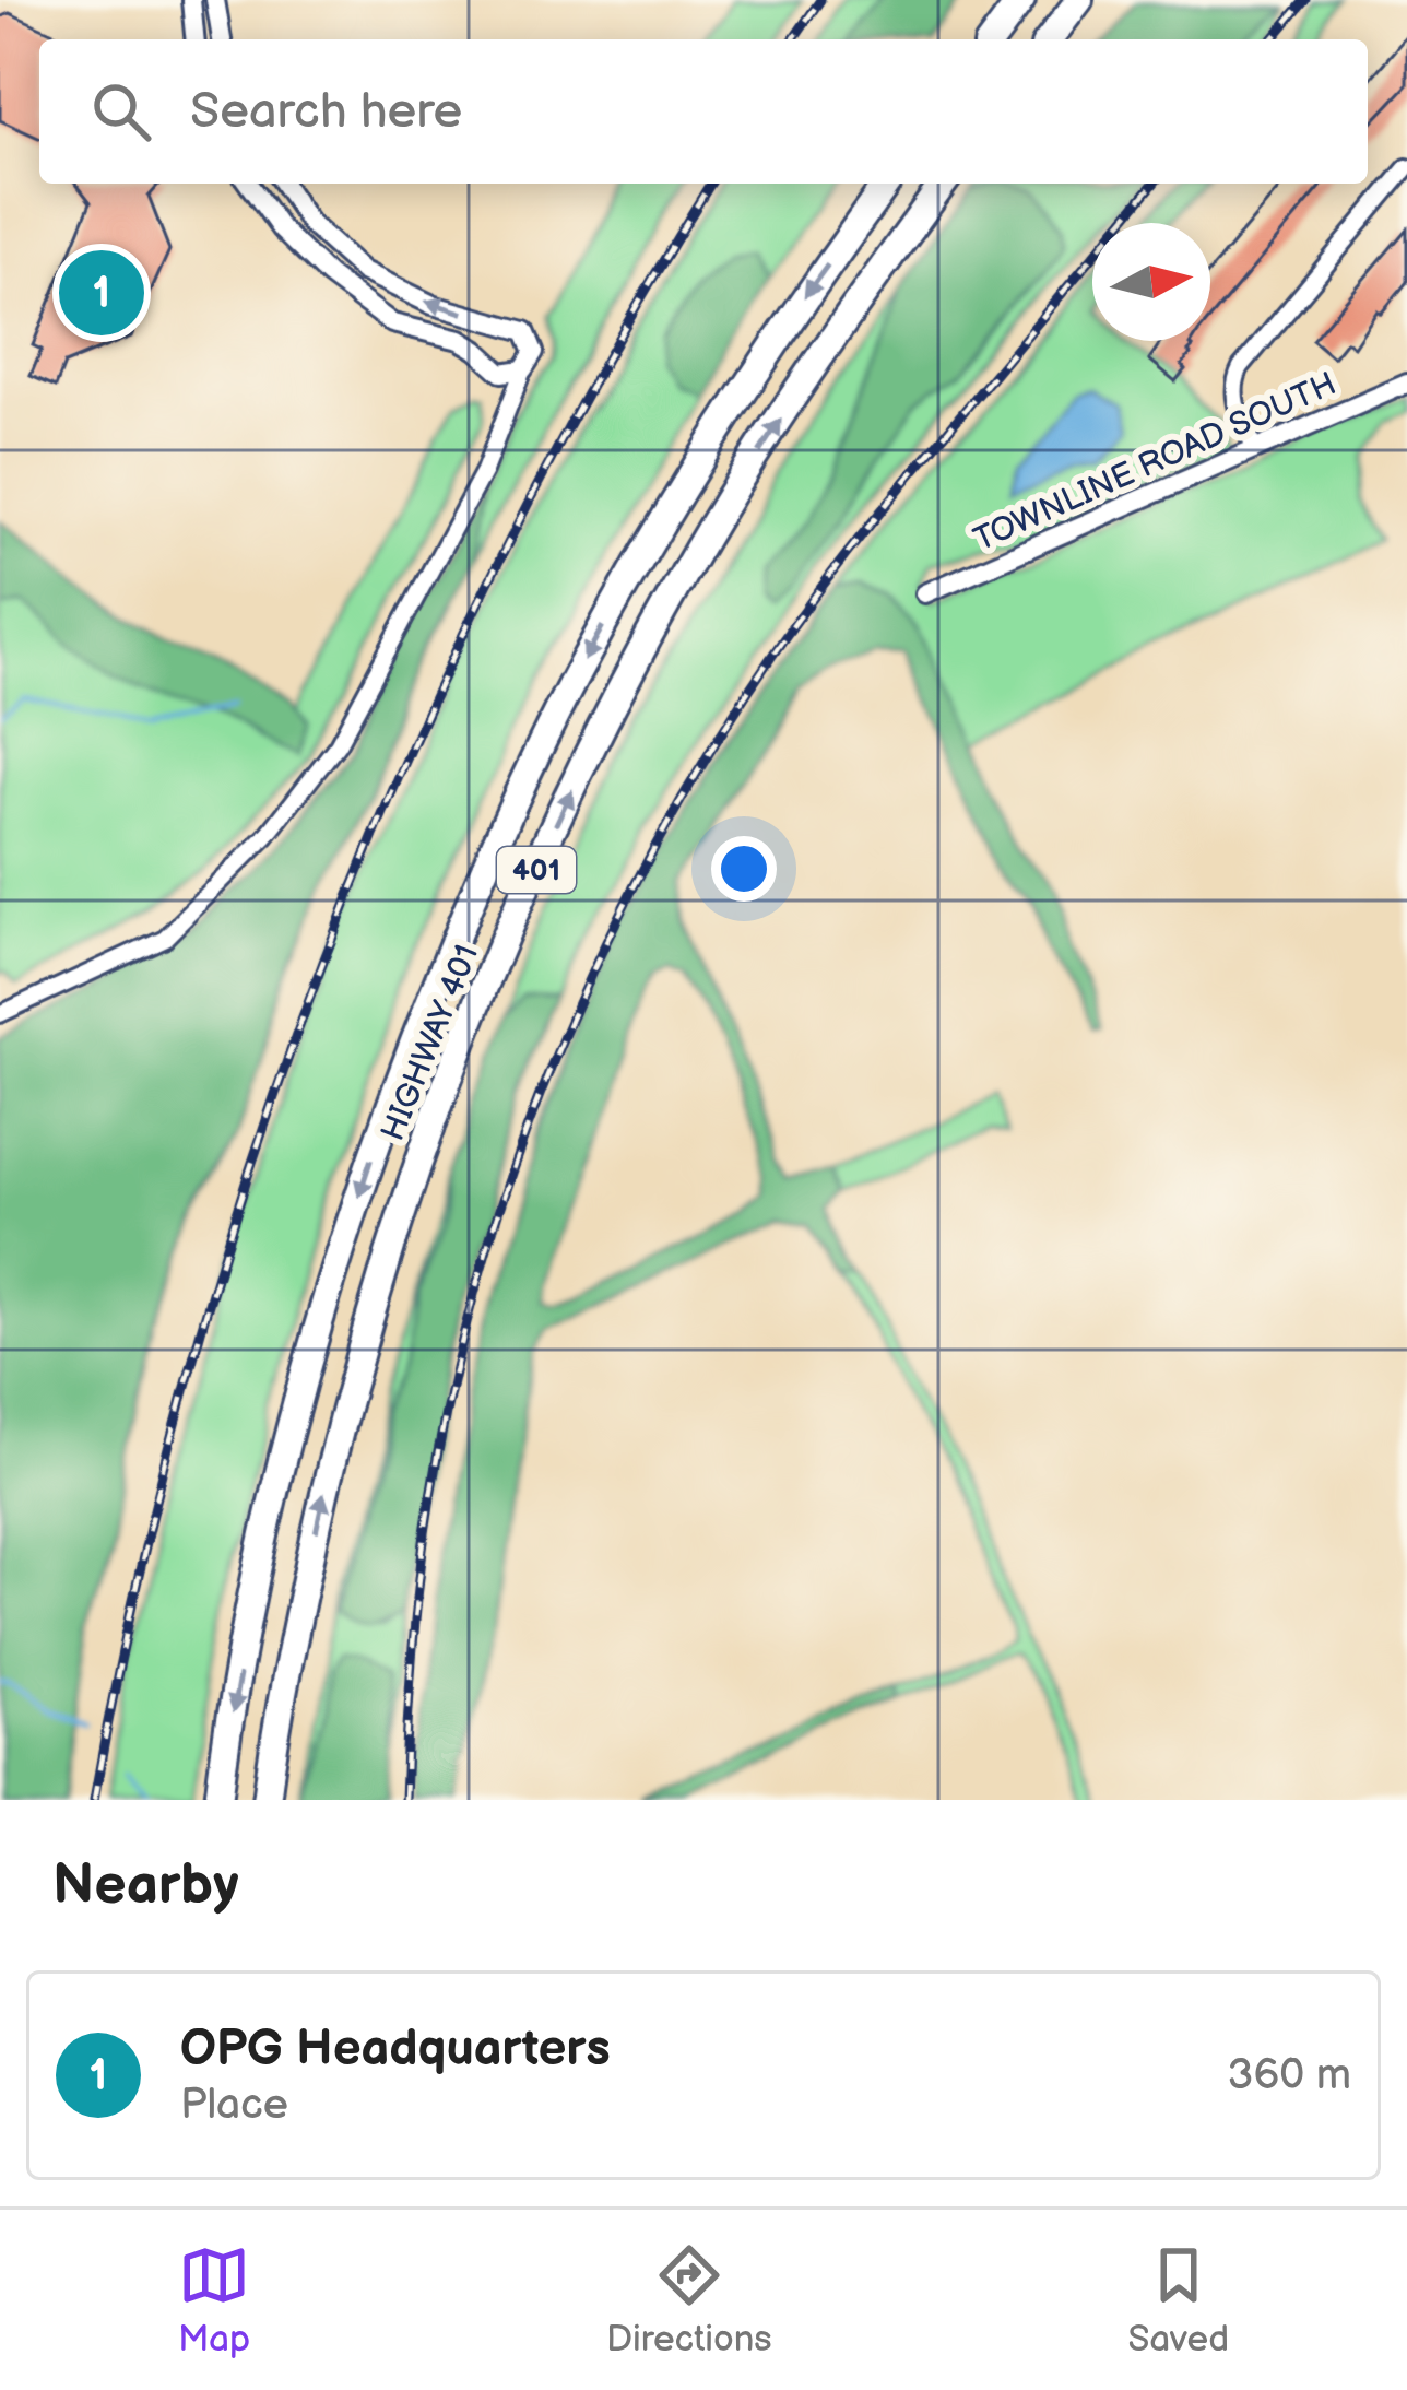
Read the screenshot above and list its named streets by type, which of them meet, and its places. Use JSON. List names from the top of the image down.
{
  "streets": {
    "highway": ["401", "HIGHWAY 401"],
    "street": ["TOWNLINE ROAD SOUTH"]
  },
  "north": "right",
  "page": {
    "search": "Search here",
    "pins": "1",
    "heading": "Nearby",
    "list": [
      {
        "mark": "1",
        "name": "OPG Headquarters",
        "note": "Place",
        "value": "360 m"
      }
    ],
    "nav": ["Map", "Directions", "Saved"]
  }
}
